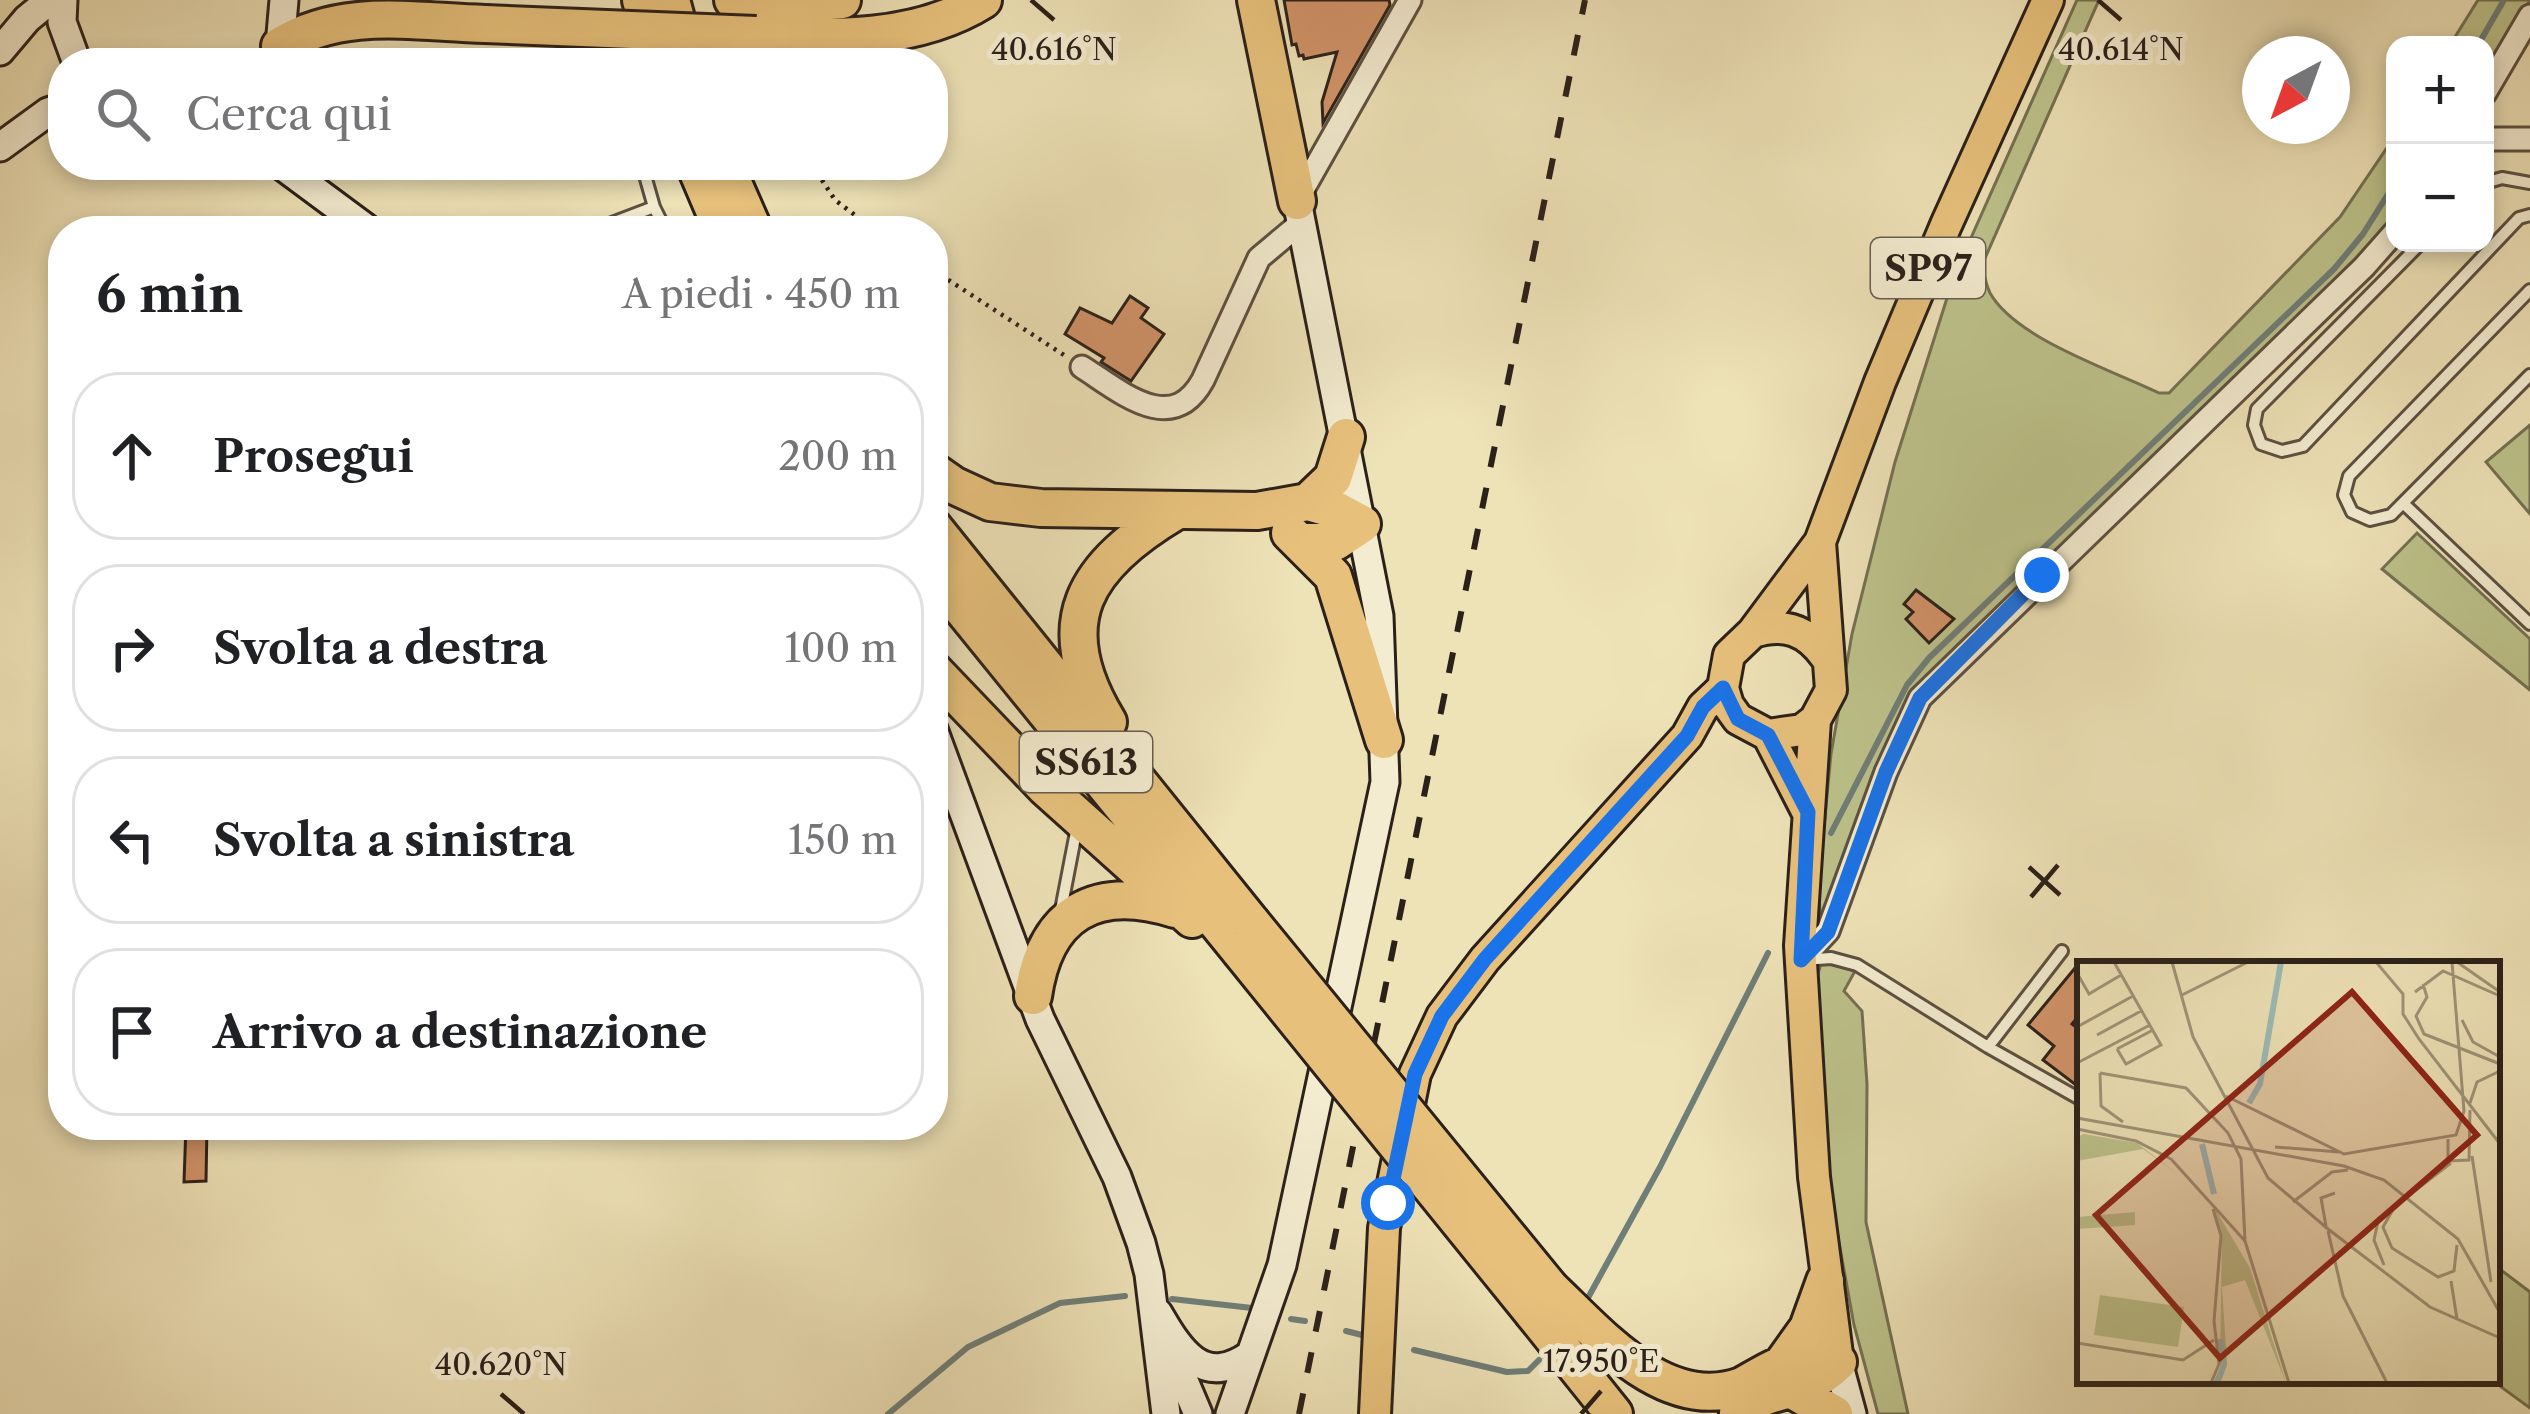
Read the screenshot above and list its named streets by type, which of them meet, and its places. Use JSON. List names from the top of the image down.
{
  "streets": {
    "highway": ["SS613"],
    "main road": ["SP97"]
  },
  "north": "bottom left",
  "page": {
    "map_buttons": ["+", "−"],
    "search": "Cerca qui",
    "heading": ["6 min", "A piedi · 450 m"],
    "list": [
      ["Prosegui", "200 m"],
      ["Svolta a destra", "100 m"],
      ["Svolta a sinistra", "150 m"],
      "Arrivo a destinazione"
    ]
  },
  "coordinates": [
    "40.616°N",
    "40.614°N",
    "17.950°E",
    "40.620°N"
  ]
}
